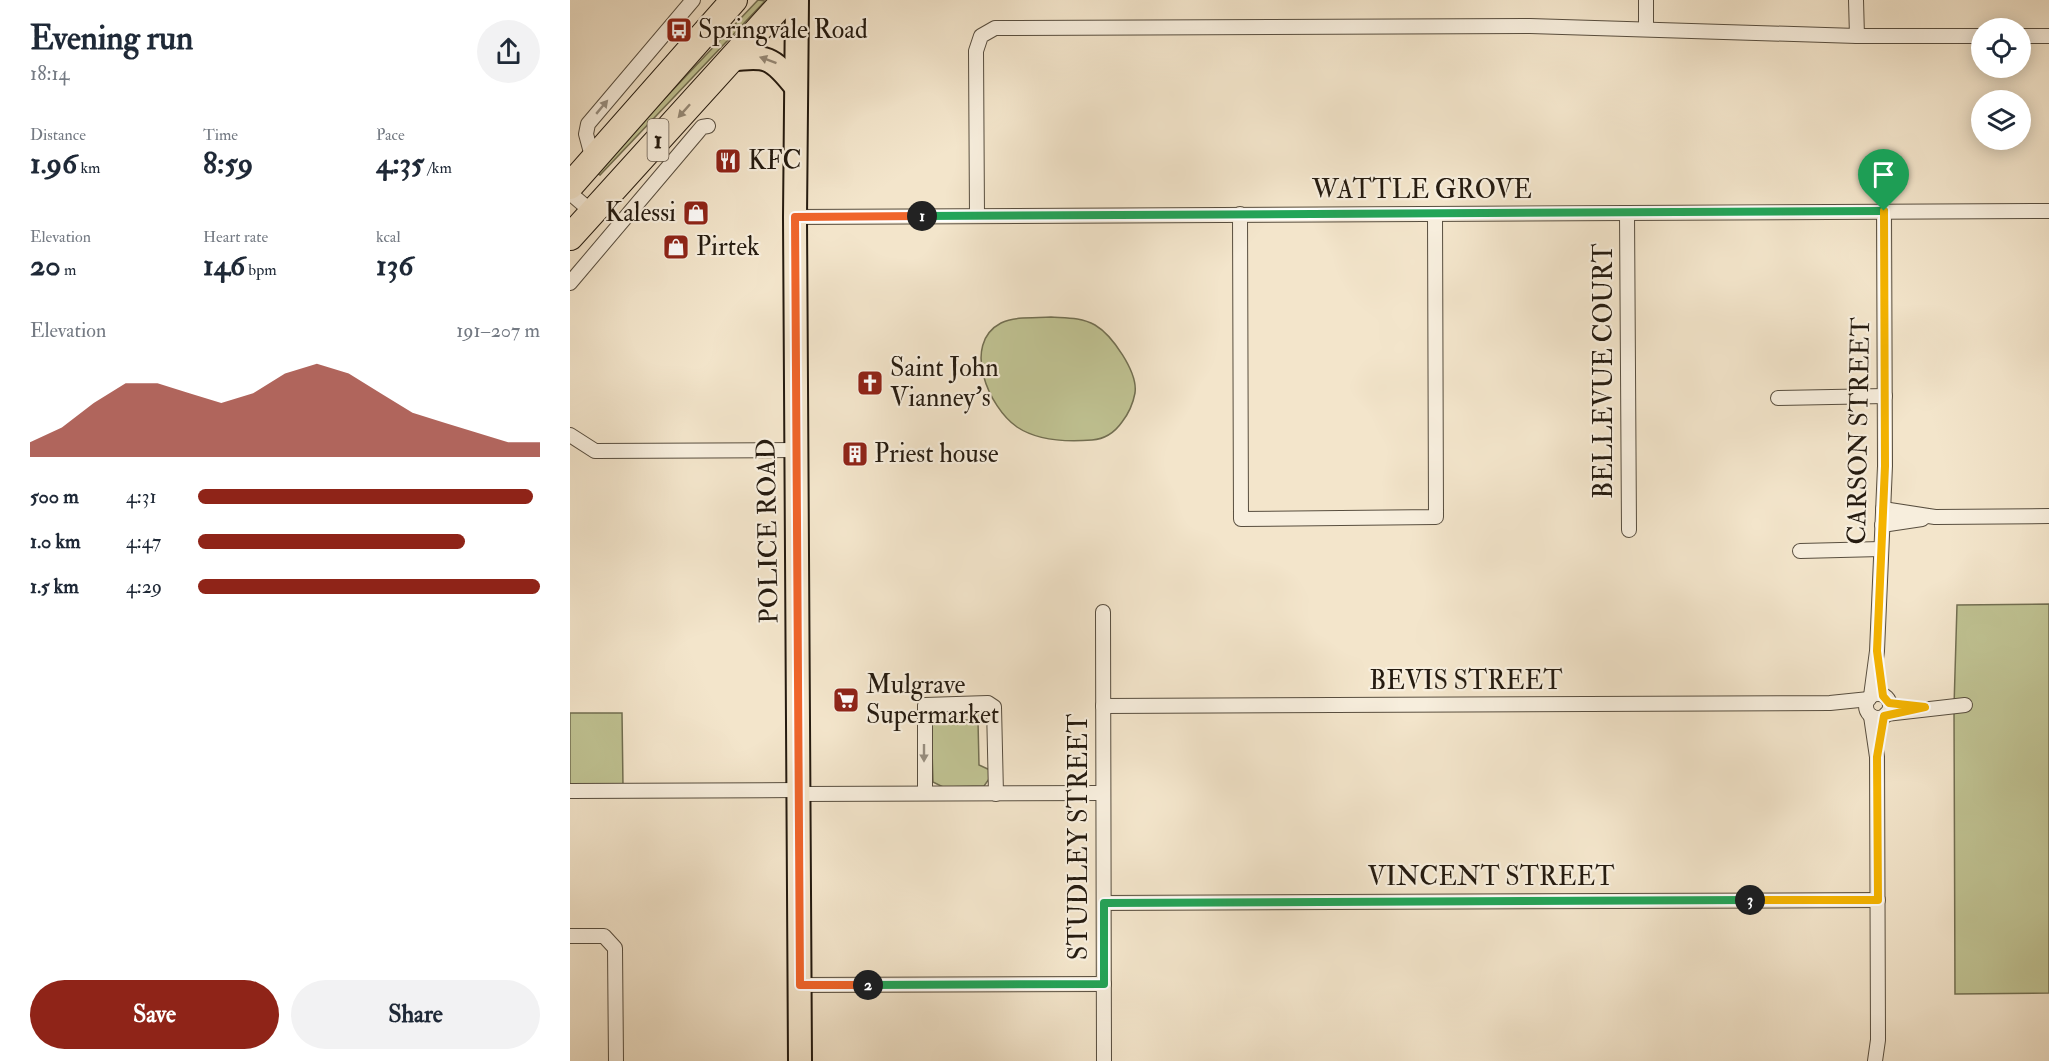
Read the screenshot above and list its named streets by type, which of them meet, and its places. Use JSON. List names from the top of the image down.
{
  "streets": {
    "highway": ["1"],
    "main road": ["POLICE ROAD"],
    "street": [
      "WATTLE GROVE",
      "BELLEVUE COURT",
      "CARSON STREET",
      "BEVIS STREET",
      "STUDLEY STREET",
      "VINCENT STREET"
    ]
  },
  "crossings": [
    ["WATTLE GROVE", "BELLEVUE COURT"],
    ["WATTLE GROVE", "CARSON STREET"],
    ["WATTLE GROVE", "POLICE ROAD"],
    ["CARSON STREET", "BEVIS STREET"],
    ["CARSON STREET", "VINCENT STREET"],
    ["BEVIS STREET", "STUDLEY STREET"],
    ["STUDLEY STREET", "VINCENT STREET"]
  ],
  "places": {
    "bus stop": ["Springvale Road"],
    "restaurant": ["KFC"],
    "shop": ["Kalessi", "Pirtek"],
    "church": ["Saint John Vianney's"],
    "building": ["Priest house"],
    "supermarket": ["Mulgrave Supermarket"]
  },
  "page": {
    "heading": ["Evening run", "18:14"],
    "stats": [
      ["Distance", "1.96 km"],
      ["Time", "8:59"],
      ["Pace", "4:35 /km"],
      ["Elevation", "20 m"],
      ["Heart rate", "146 bpm"],
      ["kcal", "136"]
    ],
    "pins": ["1", "3", "2"],
    "chart": ["Elevation", "191–207 m"],
    "list": [
      {
        "name": "500 m",
        "note": "4:31"
      },
      {
        "name": "1.0 km",
        "note": "4:47"
      },
      {
        "name": "1.5 km",
        "note": "4:29"
      }
    ],
    "buttons": ["Save", "Share"]
  }
}
